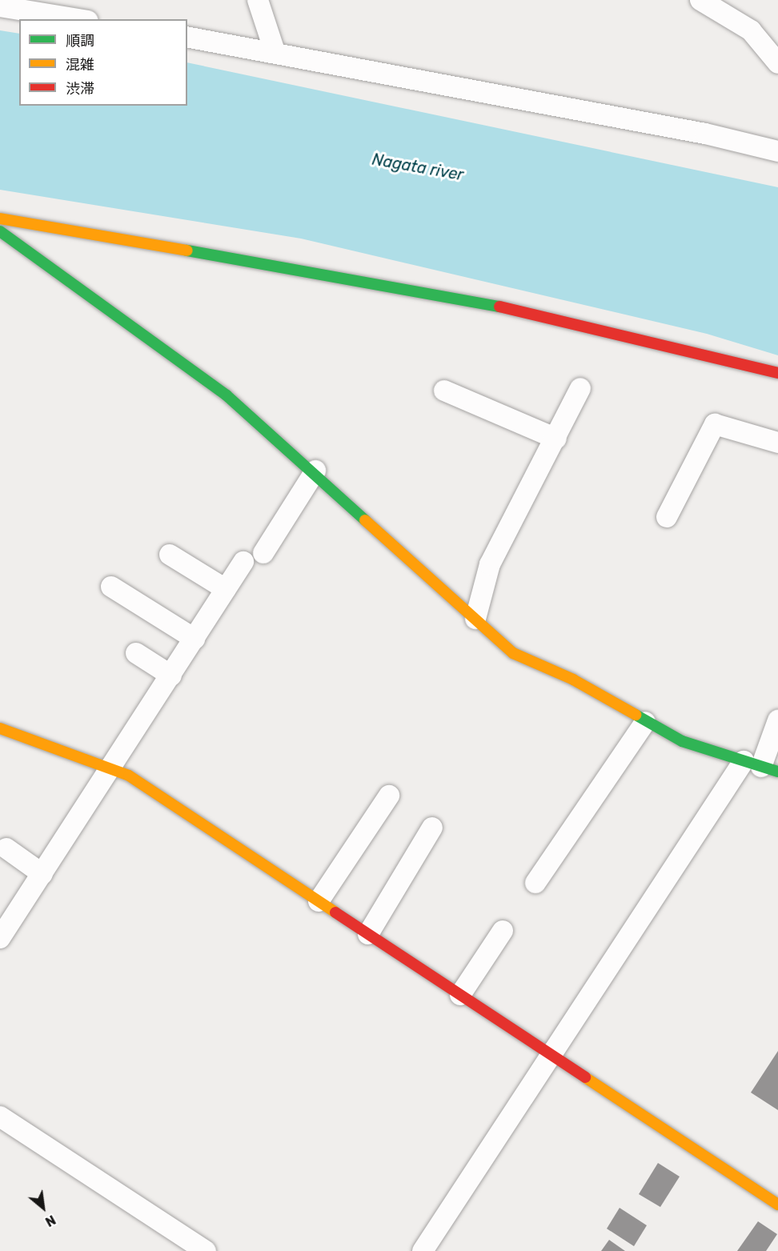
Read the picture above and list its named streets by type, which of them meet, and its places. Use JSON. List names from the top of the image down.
{
  "water": ["Nagata river"],
  "legend": ["順調", "混雑", "渋滞"],
  "north": "bottom right"
}
